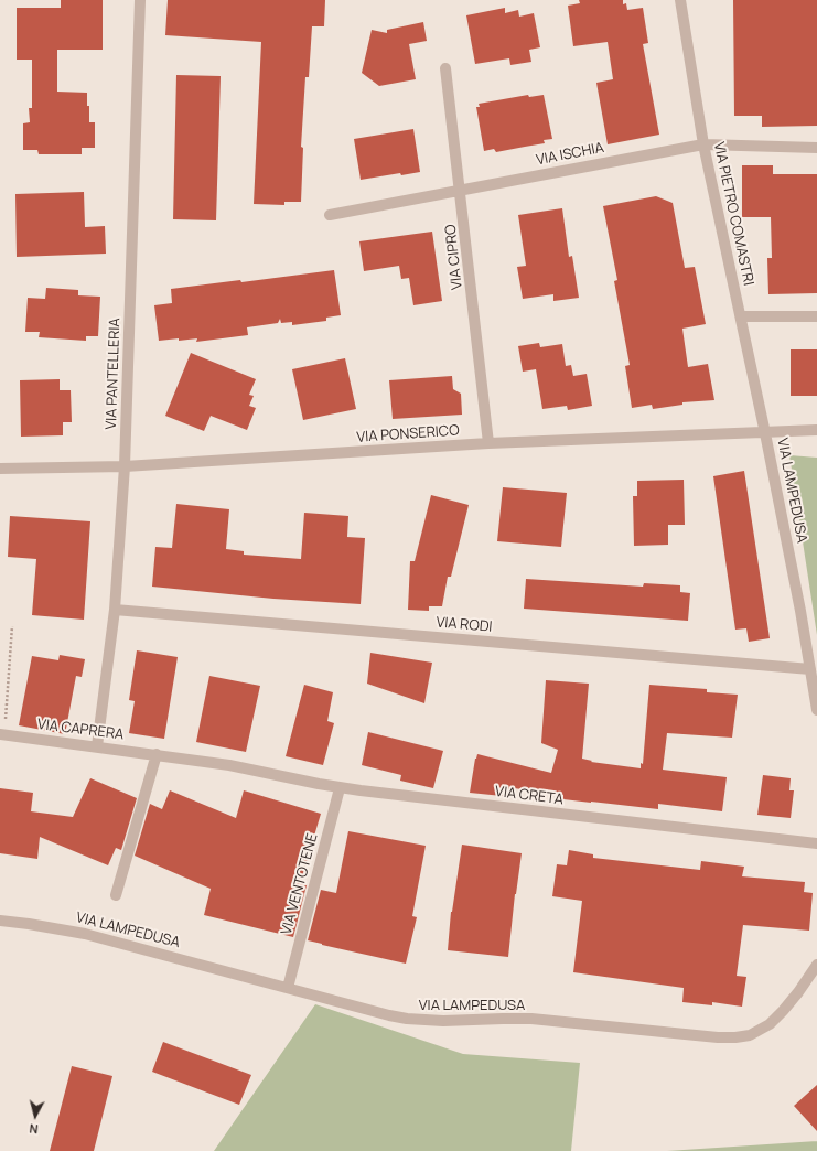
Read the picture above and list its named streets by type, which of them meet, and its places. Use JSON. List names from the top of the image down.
{
  "streets": {
    "street": [
      "VIA ISCHIA",
      "VIA PIETRO COMASTRI",
      "VIA CIPRO",
      "VIA PANTELLERIA",
      "VIA PONSERICO",
      "VIA LAMPEDUSA",
      "VIA RODI",
      "VIA CAPRERA",
      "VIA CRETA",
      "VIA VENTOTENE"
    ]
  },
  "crossings": [
    ["VIA ISCHIA", "VIA PIETRO COMASTRI"],
    ["VIA ISCHIA", "VIA CIPRO"],
    ["VIA PIETRO COMASTRI", "VIA PONSERICO"],
    ["VIA PIETRO COMASTRI", "VIA LAMPEDUSA"],
    ["VIA CIPRO", "VIA PONSERICO"],
    ["VIA PANTELLERIA", "VIA PONSERICO"],
    ["VIA PANTELLERIA", "VIA RODI"],
    ["VIA PANTELLERIA", "VIA CAPRERA"],
    ["VIA PONSERICO", "VIA LAMPEDUSA"],
    ["VIA LAMPEDUSA", "VIA RODI"],
    ["VIA LAMPEDUSA", "VIA VENTOTENE"],
    ["VIA CAPRERA", "VIA CRETA"],
    ["VIA CRETA", "VIA VENTOTENE"]
  ],
  "north": "bottom"
}
